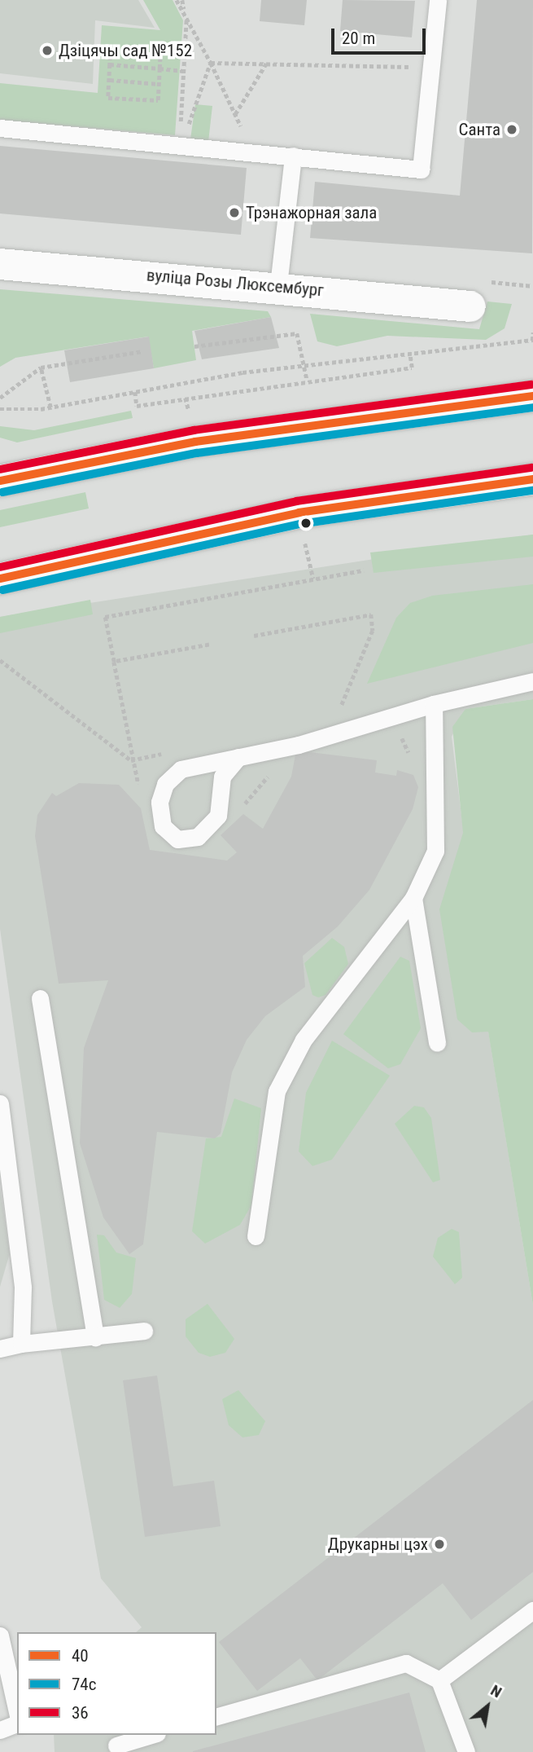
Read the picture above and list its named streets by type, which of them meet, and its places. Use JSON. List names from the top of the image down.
{
  "streets": {
    "main road": ["вуліца Розы Люксембург"]
  },
  "places": [
    "Дзіцячы сад №152",
    "Санта",
    "Трэнажорная зала",
    "Друкарны цэх"
  ],
  "lines": ["transit line 36", "transit line 40", "transit line 74с"],
  "legend": ["40", "74с", "36"],
  "scale_bar": "20 m",
  "north": "top right"
}
